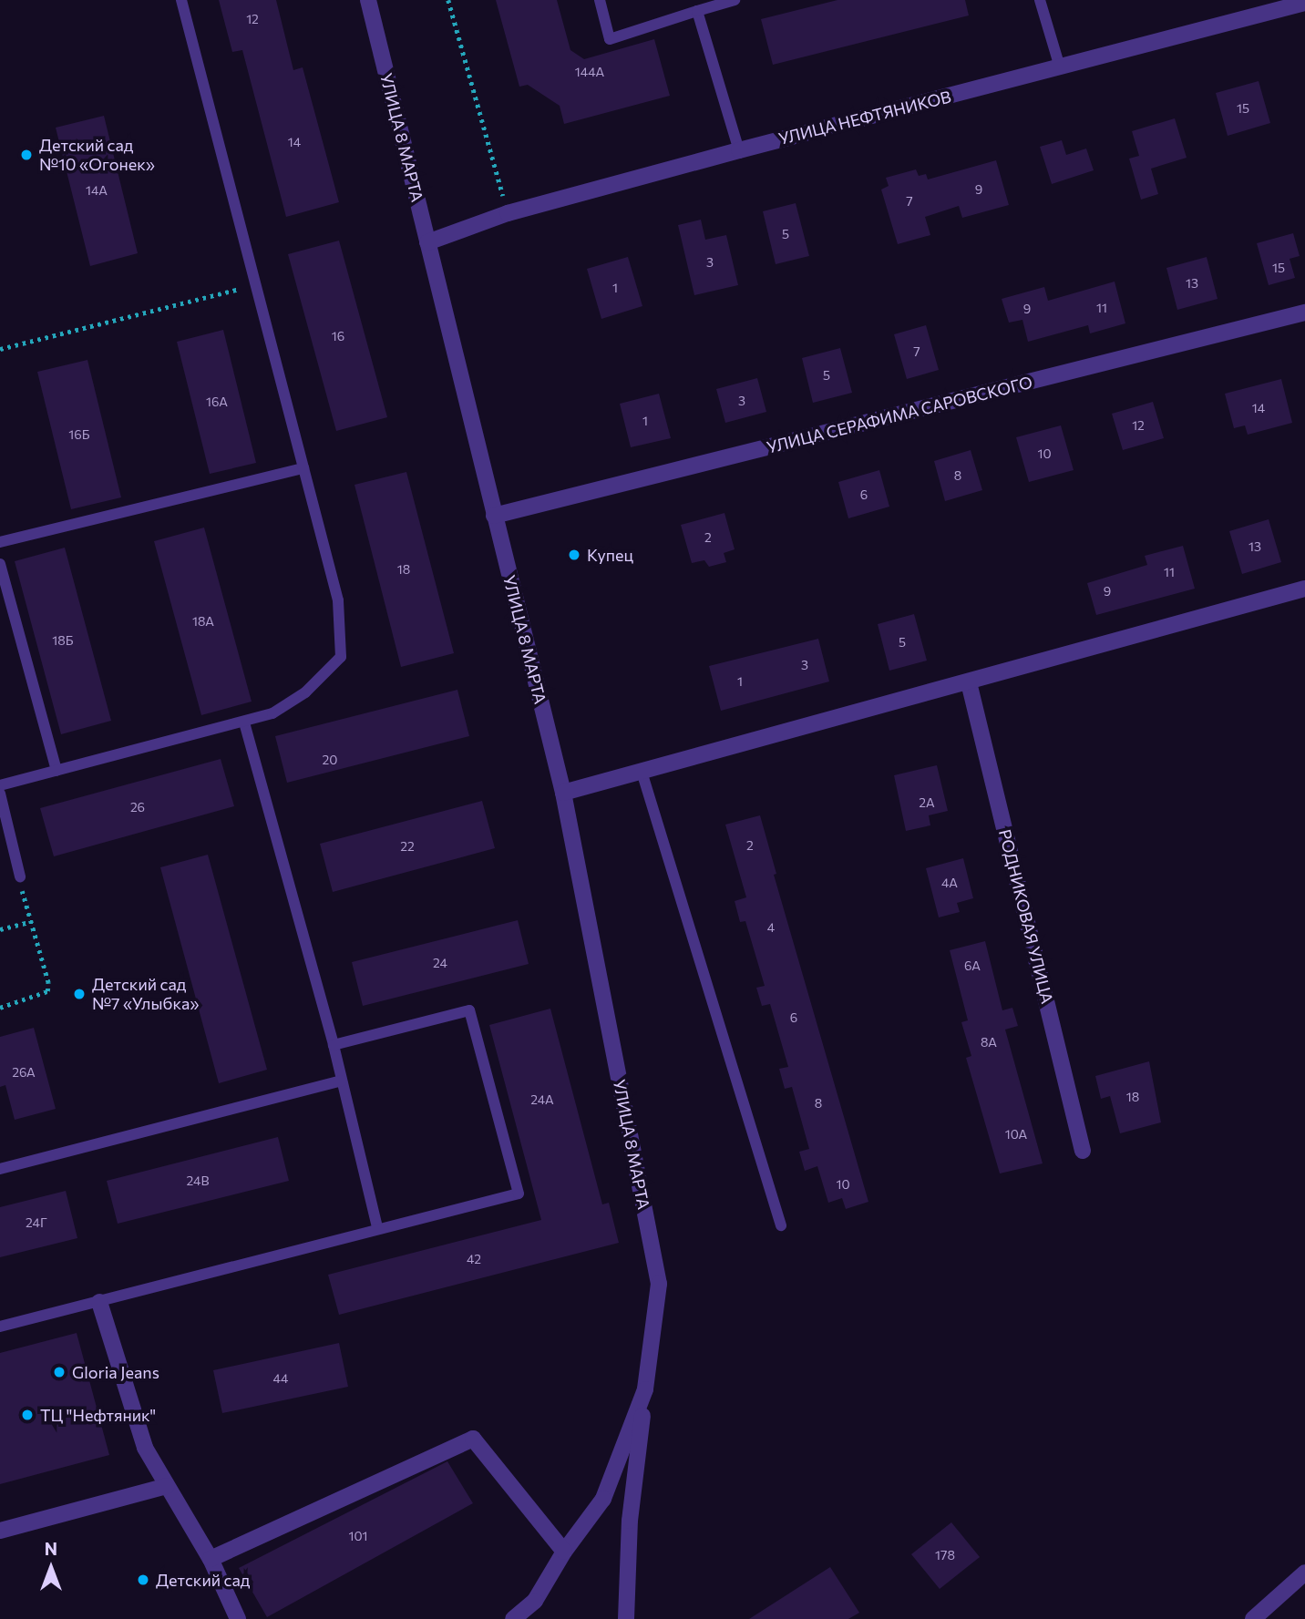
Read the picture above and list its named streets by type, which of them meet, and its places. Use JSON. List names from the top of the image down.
{
  "streets": {
    "street": [
      "УЛИЦА НЕФТЯНИКОВ",
      "УЛИЦА 8 МАРТА",
      "УЛИЦА СЕРАФИМА САРОВСКОГО",
      "РОДНИКОВАЯ УЛИЦА"
    ]
  },
  "crossings": [
    ["УЛИЦА НЕФТЯНИКОВ", "УЛИЦА 8 МАРТА"],
    ["УЛИЦА 8 МАРТА", "УЛИЦА СЕРАФИМА САРОВСКОГО"]
  ],
  "places": [
    "Детский сад №10 «Огонек»",
    "Купец",
    "Детский сад №7 «Улыбка»",
    "Gloria Jeans",
    "ТЦ \"Нефтяник\"",
    "Детский сад"
  ],
  "house_numbers": [
    "12",
    "144А",
    "15",
    "14",
    "9",
    "14А",
    "7",
    "5",
    "3",
    "15",
    "13",
    "1",
    "11",
    "9",
    "16",
    "7",
    "5",
    "3",
    "16А",
    "14",
    "1",
    "12",
    "16Б",
    "10",
    "8",
    "6",
    "2",
    "13",
    "18",
    "11",
    "9",
    "18А",
    "18Б",
    "5",
    "3",
    "1",
    "20",
    "2А",
    "26",
    "2",
    "22",
    "4А",
    "4",
    "24",
    "6А",
    "6",
    "8А",
    "26А",
    "18",
    "24А",
    "8",
    "10А",
    "24В",
    "10",
    "24Г",
    "42",
    "44",
    "101",
    "178"
  ],
  "north": "top"
}
